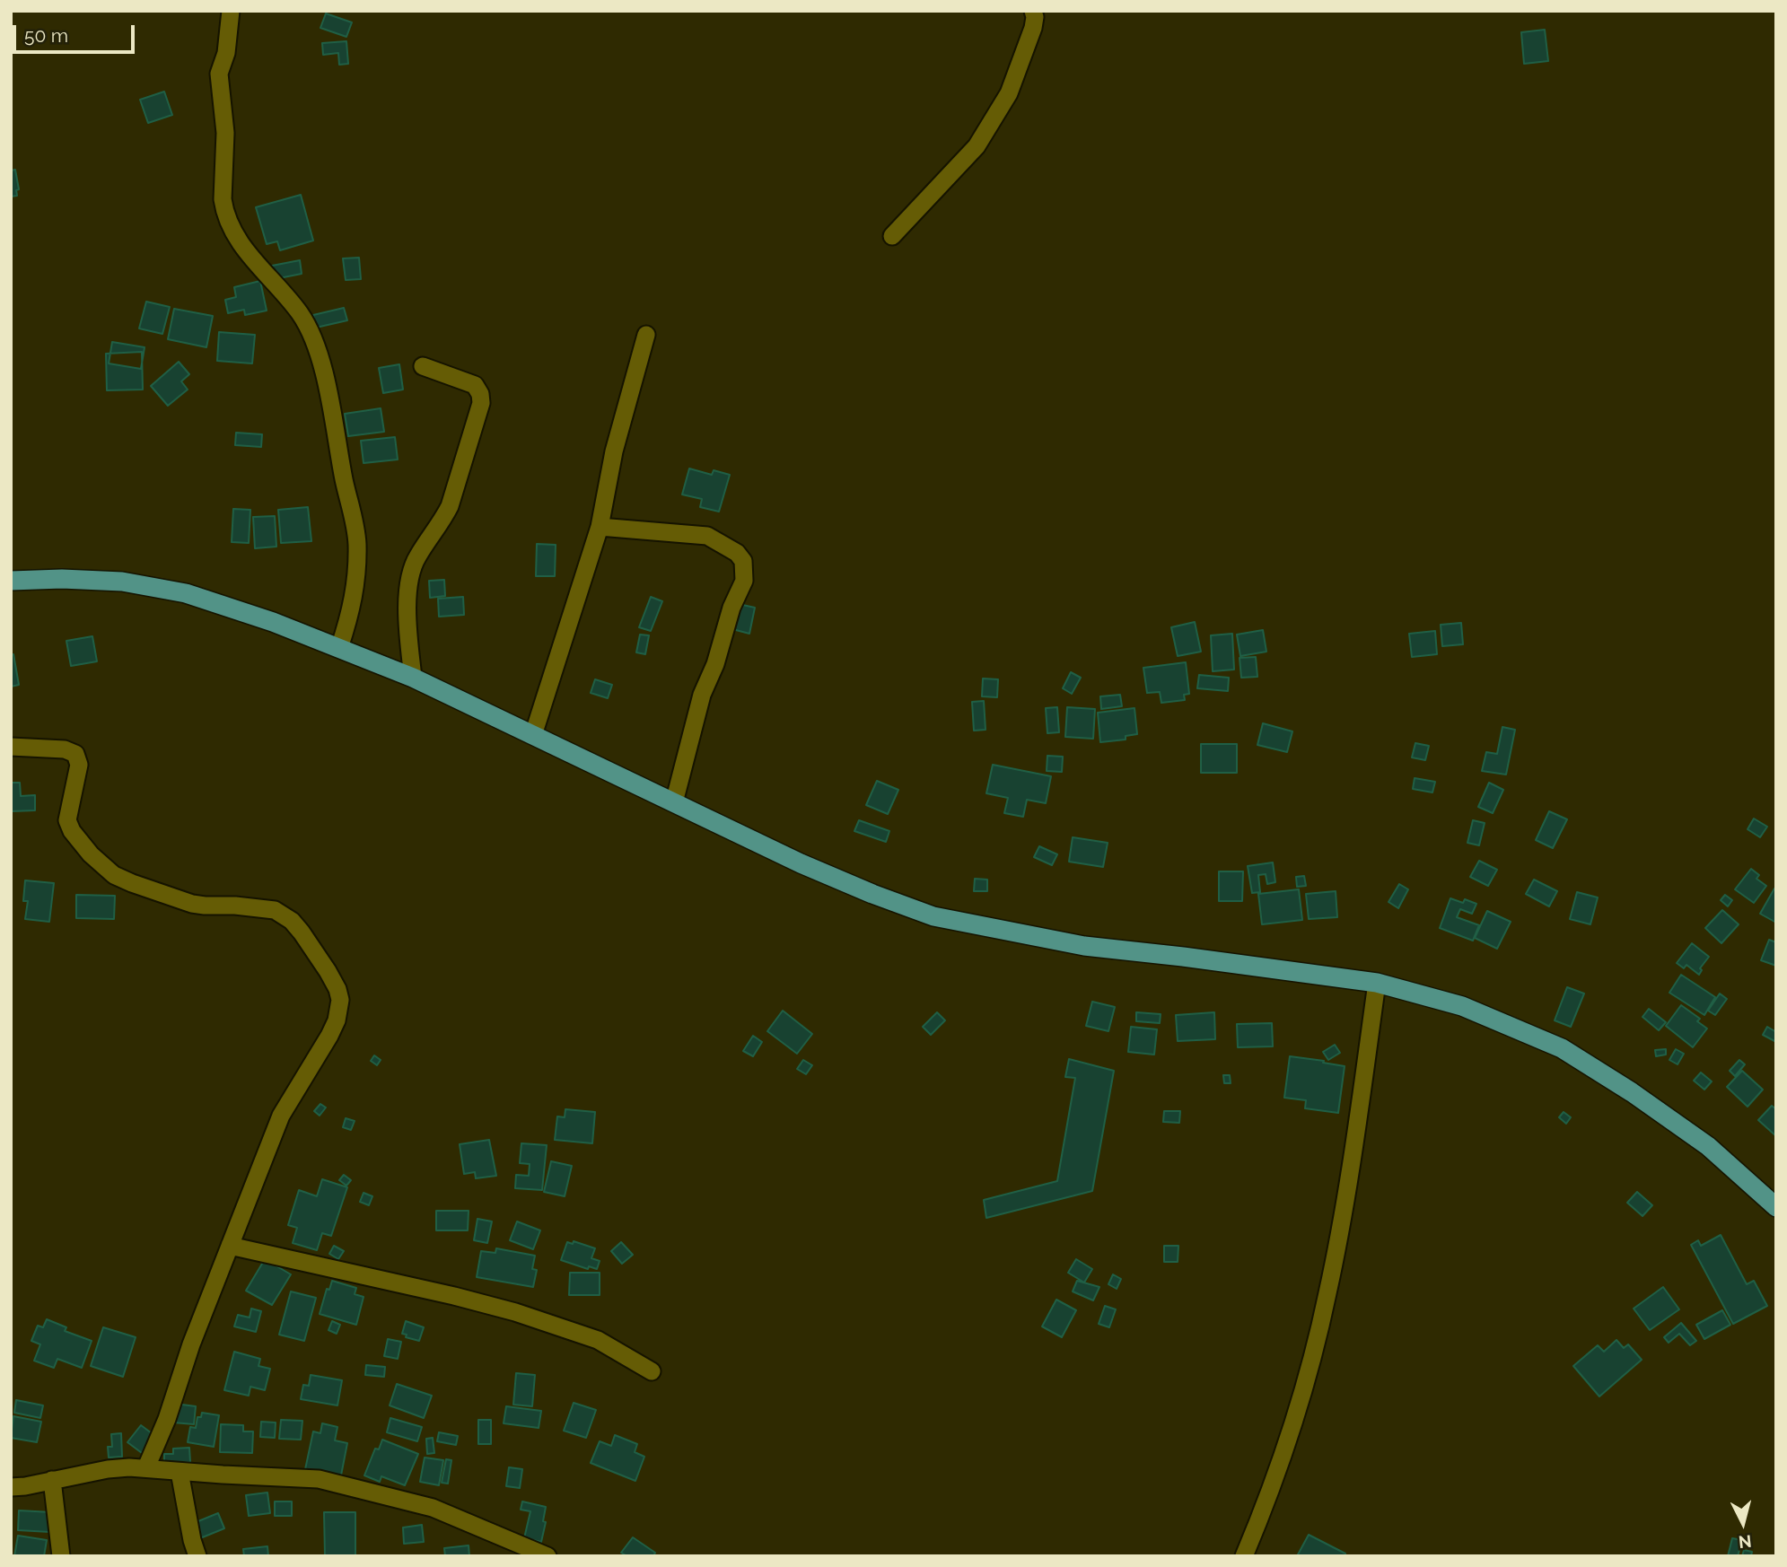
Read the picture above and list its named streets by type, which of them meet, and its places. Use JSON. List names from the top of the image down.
{
  "scale_bar": "50 m",
  "north": "bottom"
}
